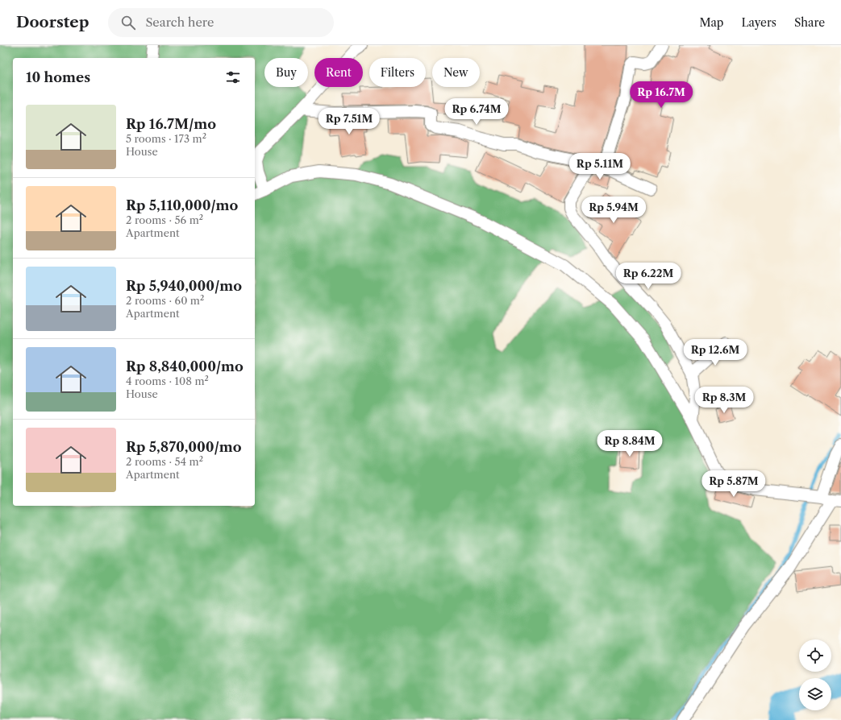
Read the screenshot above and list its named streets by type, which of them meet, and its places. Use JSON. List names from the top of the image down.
{
  "page": {
    "header": "Doorstep",
    "search": "Search here",
    "nav": ["Map", "Layers", "Share"],
    "chip": [
      "Buy",
      "Rent",
      "Filters",
      "New"
    ],
    "heading": "10 homes",
    "price": [
      "Rp 16.7M",
      "Rp 6.74M",
      "Rp 7.51M",
      "Rp 5.11M",
      "Rp 5.94M",
      "Rp 6.22M",
      "Rp 12.6M",
      "Rp 8.3M",
      "Rp 8.84M",
      "Rp 5.87M"
    ],
    "list": [
      {
        "name": "Rp 16.7M/mo",
        "note": "5 rooms · 173 m² · House"
      },
      {
        "name": "Rp 5,110,000/mo",
        "note": "2 rooms · 56 m² · Apartment"
      },
      {
        "name": "Rp 5,940,000/mo",
        "note": "2 rooms · 60 m² · Apartment"
      },
      {
        "name": "Rp 8,840,000/mo",
        "note": "4 rooms · 108 m² · House"
      },
      {
        "name": "Rp 5,870,000/mo",
        "note": "2 rooms · 54 m² · Apartment"
      }
    ]
  }
}
